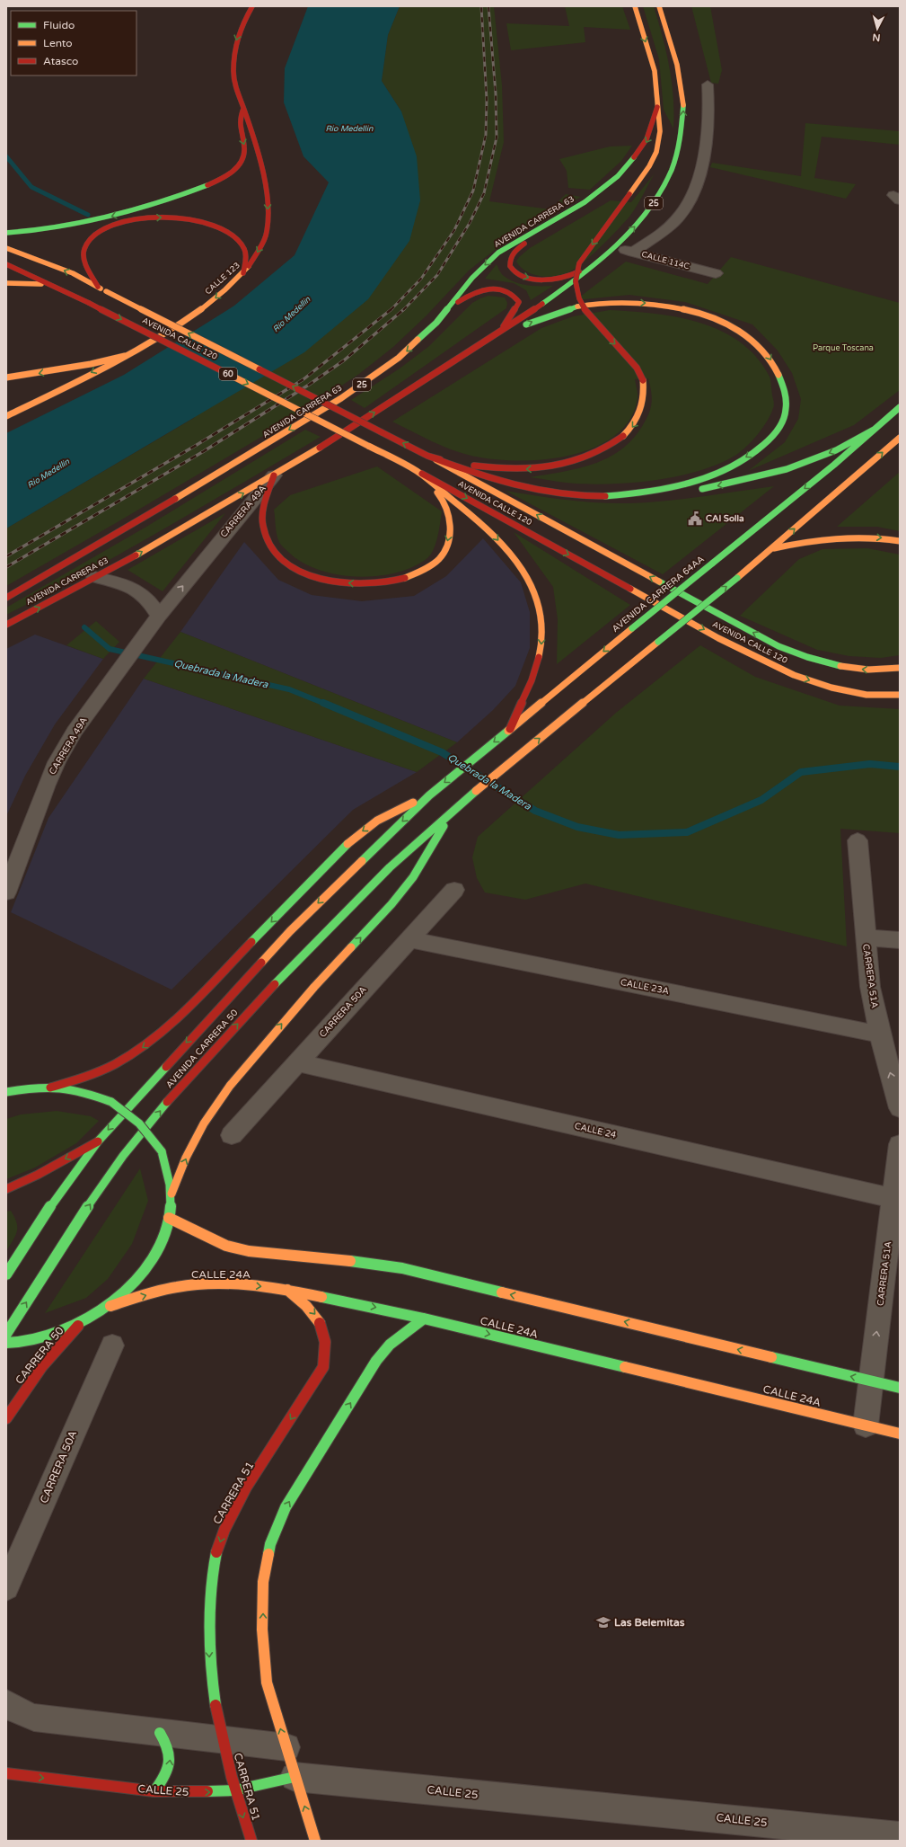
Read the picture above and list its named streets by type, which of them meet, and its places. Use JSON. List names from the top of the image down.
{
  "streets": {
    "main road": [
      "25",
      "AVENIDA CARRERA 63",
      "CALLE 123",
      "AVENIDA CALLE 120",
      "60",
      "AVENIDA CARRERA 64AA",
      "AVENIDA CARRERA 50",
      "CALLE 24A",
      "CARRERA 50",
      "CARRERA 51",
      "CALLE 25"
    ],
    "street": [
      "CALLE 114C",
      "CARRERA 49A",
      "CARRERA 51A",
      "CALLE 23A",
      "CARRERA 50A",
      "CALLE 24"
    ]
  },
  "crossings": [
    ["AVENIDA CARRERA 63", "CALLE 114C"],
    ["AVENIDA CARRERA 63", "AVENIDA CALLE 120"],
    ["AVENIDA CARRERA 63", "CARRERA 49A"],
    ["AVENIDA CALLE 120", "60"],
    ["AVENIDA CARRERA 64AA", "AVENIDA CARRERA 50"],
    ["CARRERA 51A", "CALLE 23A"],
    ["CARRERA 51A", "CALLE 24"],
    ["CARRERA 51A", "CALLE 24A"],
    ["CALLE 23A", "CARRERA 50A"],
    ["CARRERA 50A", "CALLE 24"],
    ["CALLE 24A", "CARRERA 51"],
    ["CARRERA 51", "CALLE 25"]
  ],
  "one_way": ["CALLE 123", "CARRERA 49A", "CARRERA 51A"],
  "water": ["Rio Medellin", "Río Medellín", "Quebrada la Madera"],
  "parks": ["Parque Toscana"],
  "places": {
    "public building": ["CAI Solla"],
    "school or university": ["Las Belemitas"]
  },
  "legend": ["Fluido", "Lento", "Atasco"],
  "north": "bottom"
}
